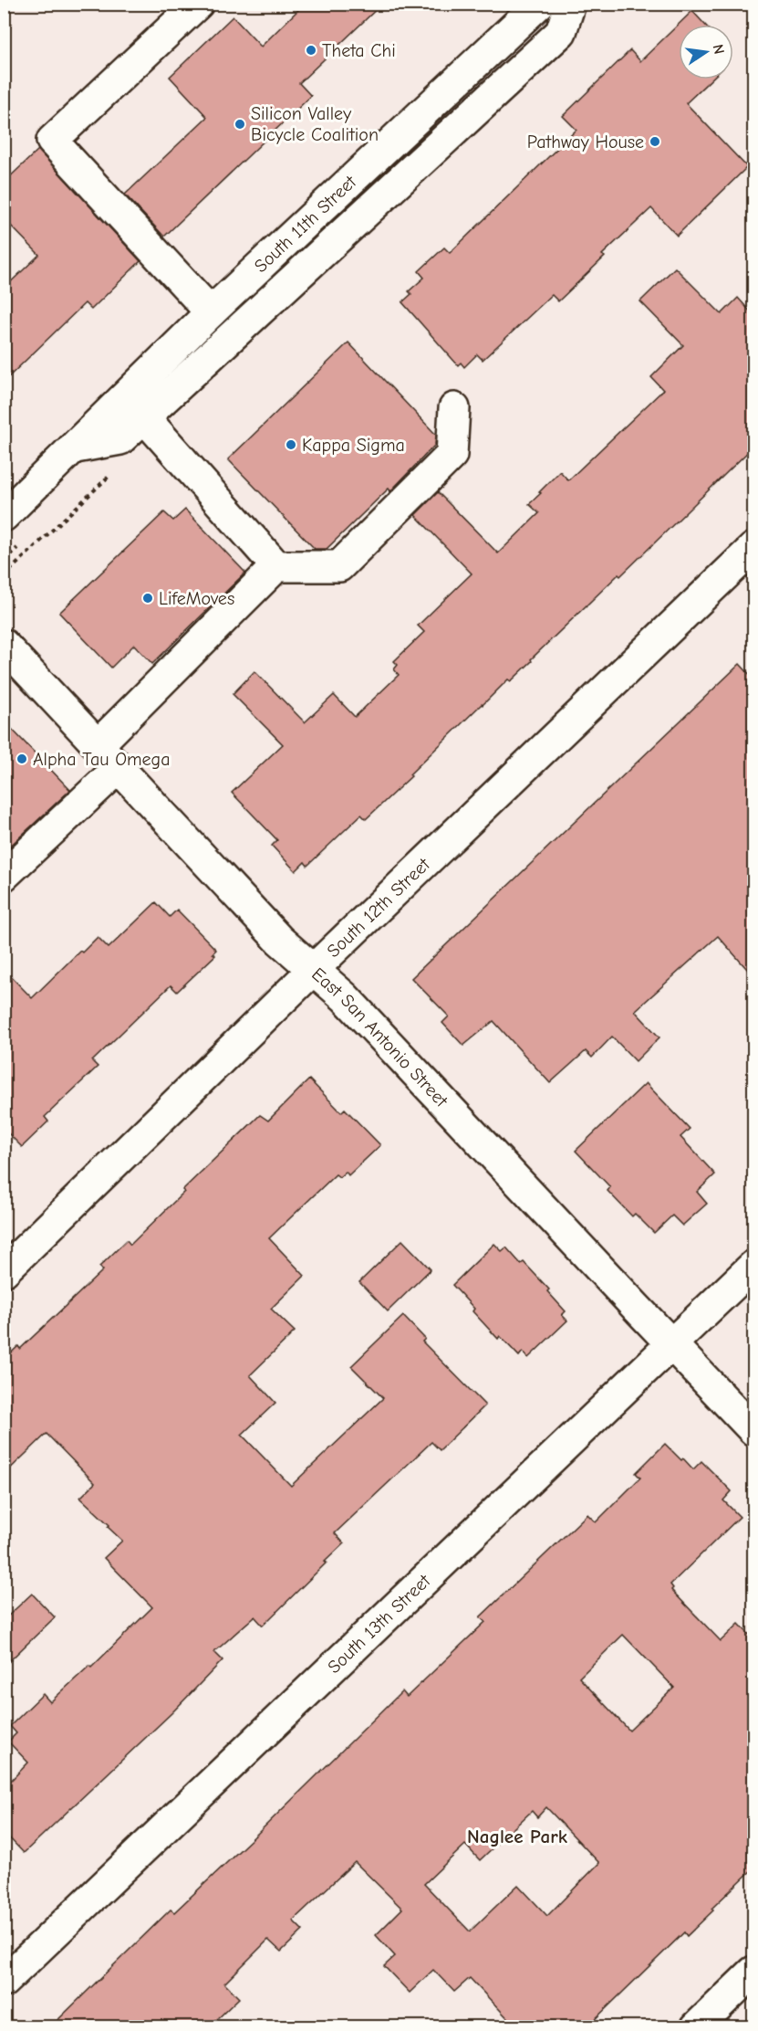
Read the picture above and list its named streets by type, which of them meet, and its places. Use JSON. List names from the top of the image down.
{
  "streets": {
    "street": [
      "South 11th Street",
      "South 12th Street",
      "East San Antonio Street",
      "South 13th Street"
    ]
  },
  "crossings": [
    ["South 12th Street", "East San Antonio Street"],
    ["East San Antonio Street", "South 13th Street"]
  ],
  "districts": ["Naglee Park"],
  "places": [
    "Theta Chi",
    "Silicon Valley Bicycle Coalition",
    "Pathway House",
    "Kappa Sigma",
    "LifeMoves",
    "Alpha Tau Omega"
  ],
  "north": "right"
}
